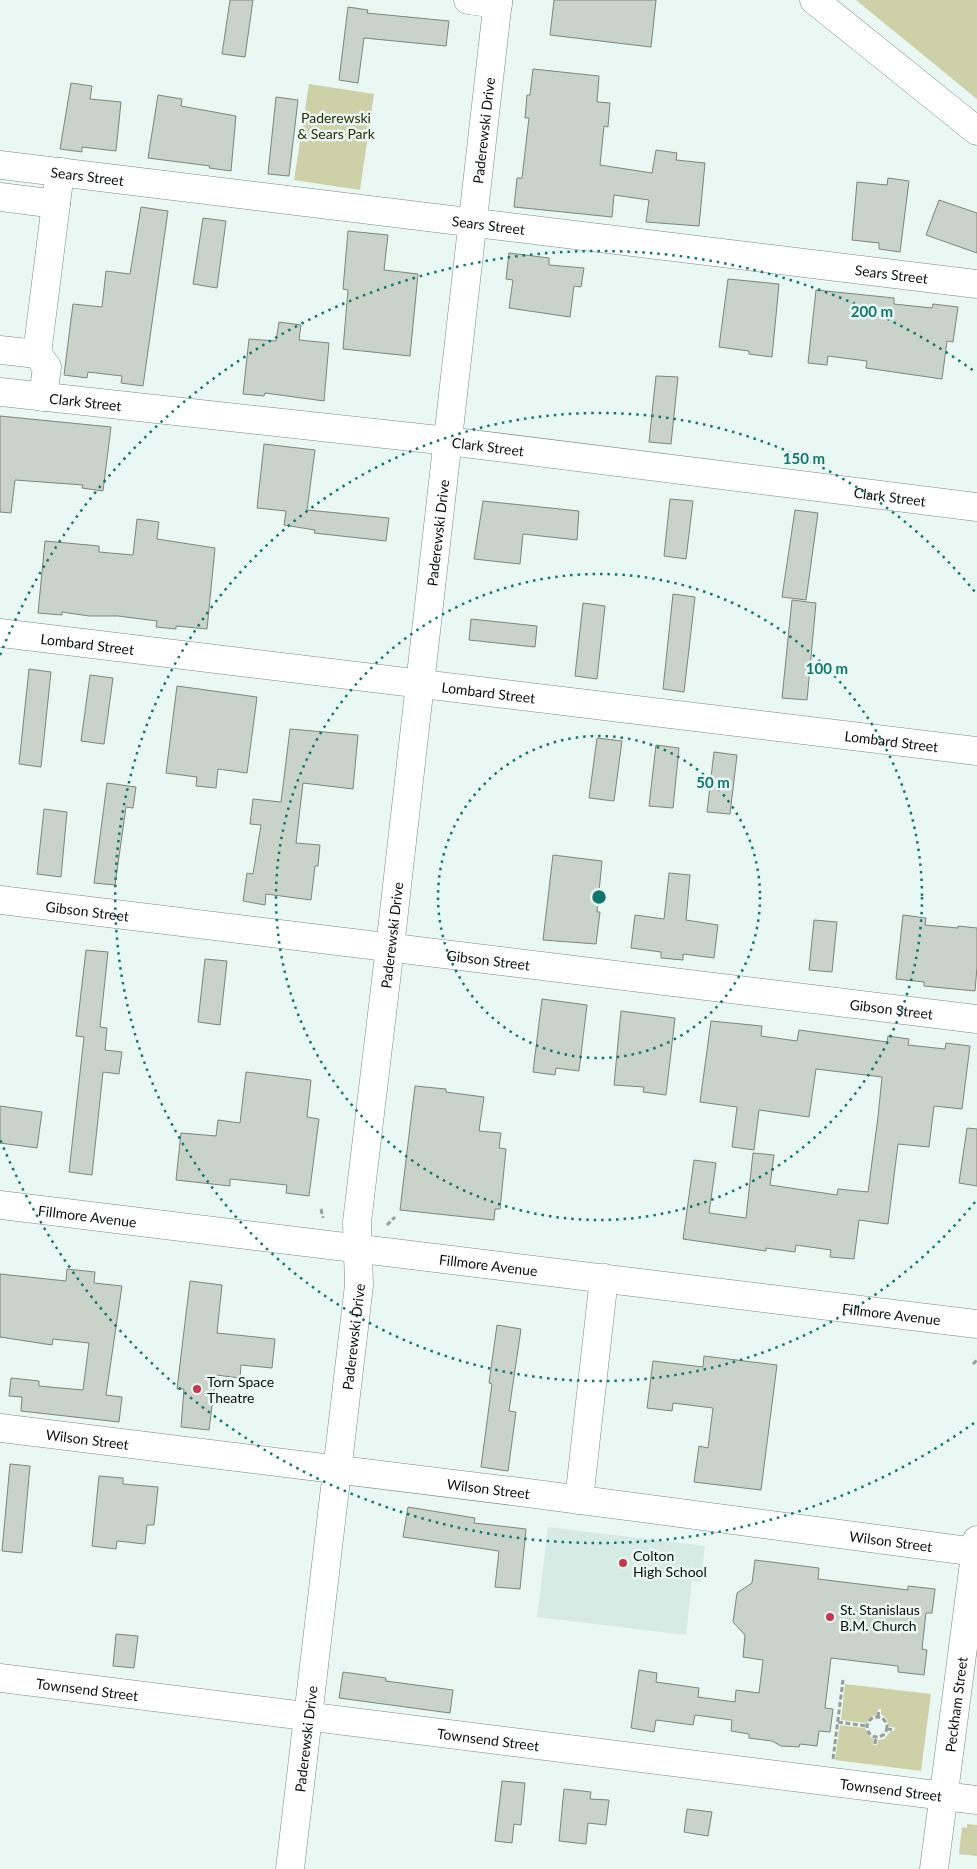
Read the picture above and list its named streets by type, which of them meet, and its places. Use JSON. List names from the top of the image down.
{
  "streets": {
    "street": [
      "Paderewski Drive",
      "Sears Street",
      "Clark Street",
      "Lombard Street",
      "Gibson Street",
      "Fillmore Avenue",
      "Wilson Street",
      "Townsend Street",
      "Peckham Street"
    ]
  },
  "crossings": [
    ["Paderewski Drive", "Sears Street"],
    ["Paderewski Drive", "Clark Street"],
    ["Paderewski Drive", "Lombard Street"],
    ["Paderewski Drive", "Gibson Street"],
    ["Paderewski Drive", "Fillmore Avenue"],
    ["Paderewski Drive", "Wilson Street"],
    ["Paderewski Drive", "Townsend Street"],
    ["Wilson Street", "Peckham Street"],
    ["Townsend Street", "Peckham Street"]
  ],
  "parks": ["Paderewski & Sears Park"],
  "places": ["Torn Space Theatre", "Colton High School", "St. Stanislaus B.M. Church"],
  "rings": [
    "200 m",
    "150 m",
    "100 m",
    "50 m"
  ]
}
